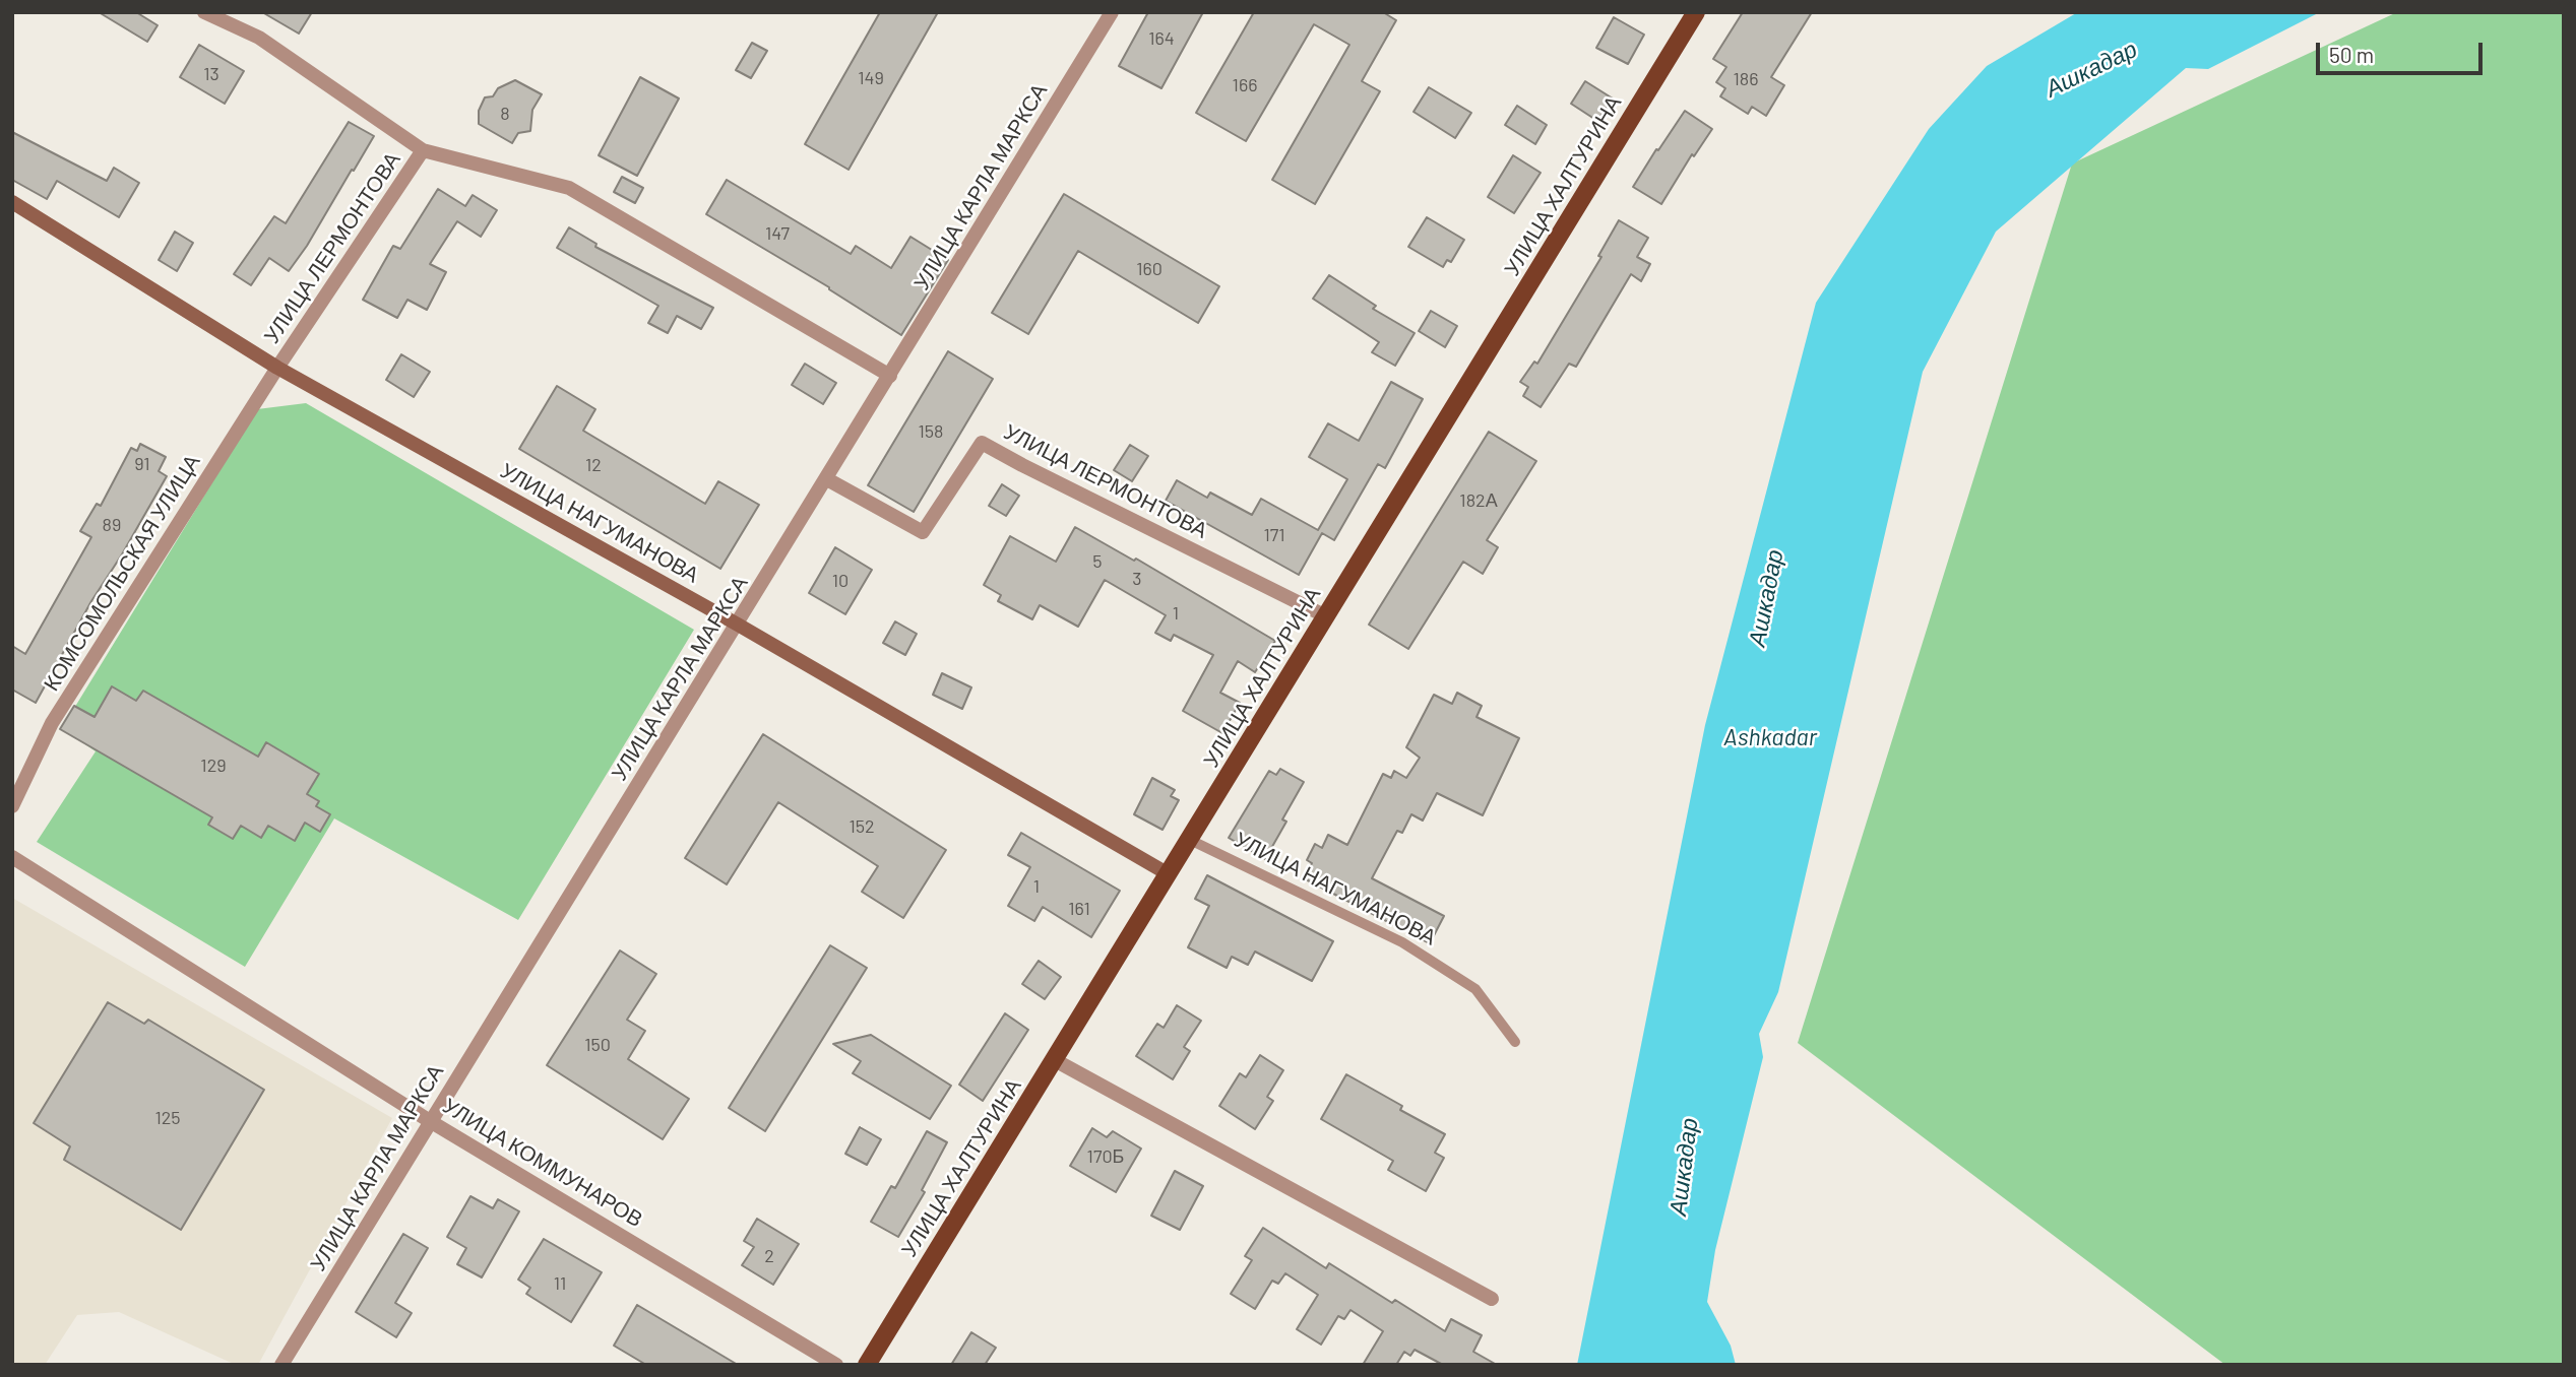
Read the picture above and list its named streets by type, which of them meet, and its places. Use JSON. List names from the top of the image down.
{
  "streets": {
    "main road": ["УЛИЦА ХАЛТУРИНА", "УЛИЦА НАГУМАНОВА"],
    "street": [
      "УЛИЦА КАРЛА МАРКСА",
      "УЛИЦА ЛЕРМОНТОВА",
      "КОМСОМОЛЬСКАЯ УЛИЦА",
      "УЛИЦА КОММУНАРОВ"
    ]
  },
  "crossings": [
    ["УЛИЦА ХАЛТУРИНА", "УЛИЦА ЛЕРМОНТОВА"],
    ["УЛИЦА ХАЛТУРИНА", "УЛИЦА НАГУМАНОВА"],
    ["УЛИЦА КАРЛА МАРКСА", "УЛИЦА ЛЕРМОНТОВА"],
    ["УЛИЦА КАРЛА МАРКСА", "УЛИЦА НАГУМАНОВА"],
    ["УЛИЦА КАРЛА МАРКСА", "УЛИЦА КОММУНАРОВ"],
    ["УЛИЦА ЛЕРМОНТОВА", "УЛИЦА НАГУМАНОВА"],
    ["УЛИЦА ЛЕРМОНТОВА", "КОМСОМОЛЬСКАЯ УЛИЦА"],
    ["УЛИЦА НАГУМАНОВА", "КОМСОМОЛЬСКАЯ УЛИЦА"]
  ],
  "water": ["Ашкадар", "Ashkadar"],
  "house_numbers": [
    "164",
    "13",
    "149",
    "186",
    "166",
    "8",
    "147",
    "160",
    "158",
    "91",
    "12",
    "182А",
    "89",
    "171",
    "5",
    "3",
    "10",
    "1",
    "129",
    "152",
    "1",
    "161",
    "150",
    "125",
    "170Б",
    "2",
    "11"
  ],
  "scale_bar": "50 m"
}
